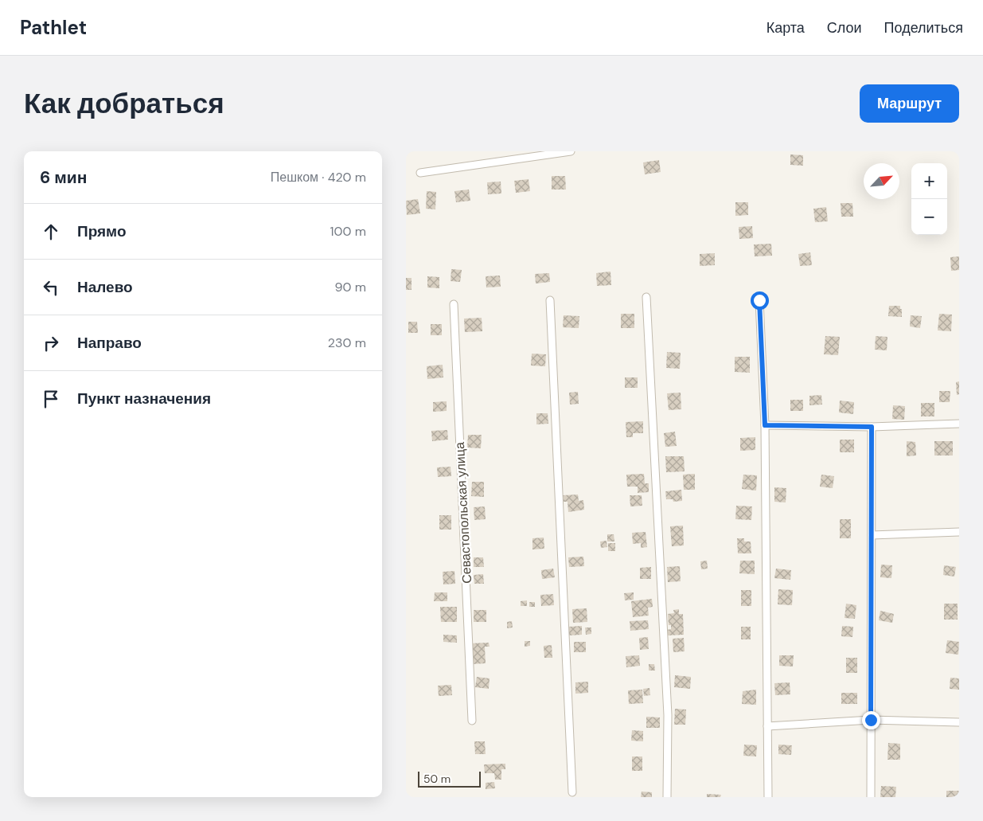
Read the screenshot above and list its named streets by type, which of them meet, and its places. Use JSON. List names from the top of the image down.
{
  "streets": {
    "street": ["Севастопольская улица"]
  },
  "scale_bar": "50 m",
  "north": "top right",
  "page": {
    "header": "Pathlet",
    "nav": ["Карта", "Слои", "Поделиться"],
    "buttons": "Маршрут",
    "title": "Как добраться",
    "heading": ["6 мин", "Пешком · 420 m"],
    "map_buttons": ["+", "−"],
    "list": [
      ["Прямо", "100 m"],
      ["Налево", "90 m"],
      ["Направо", "230 m"],
      "Пункт назначения"
    ],
    "scale": "50 m"
  }
}
